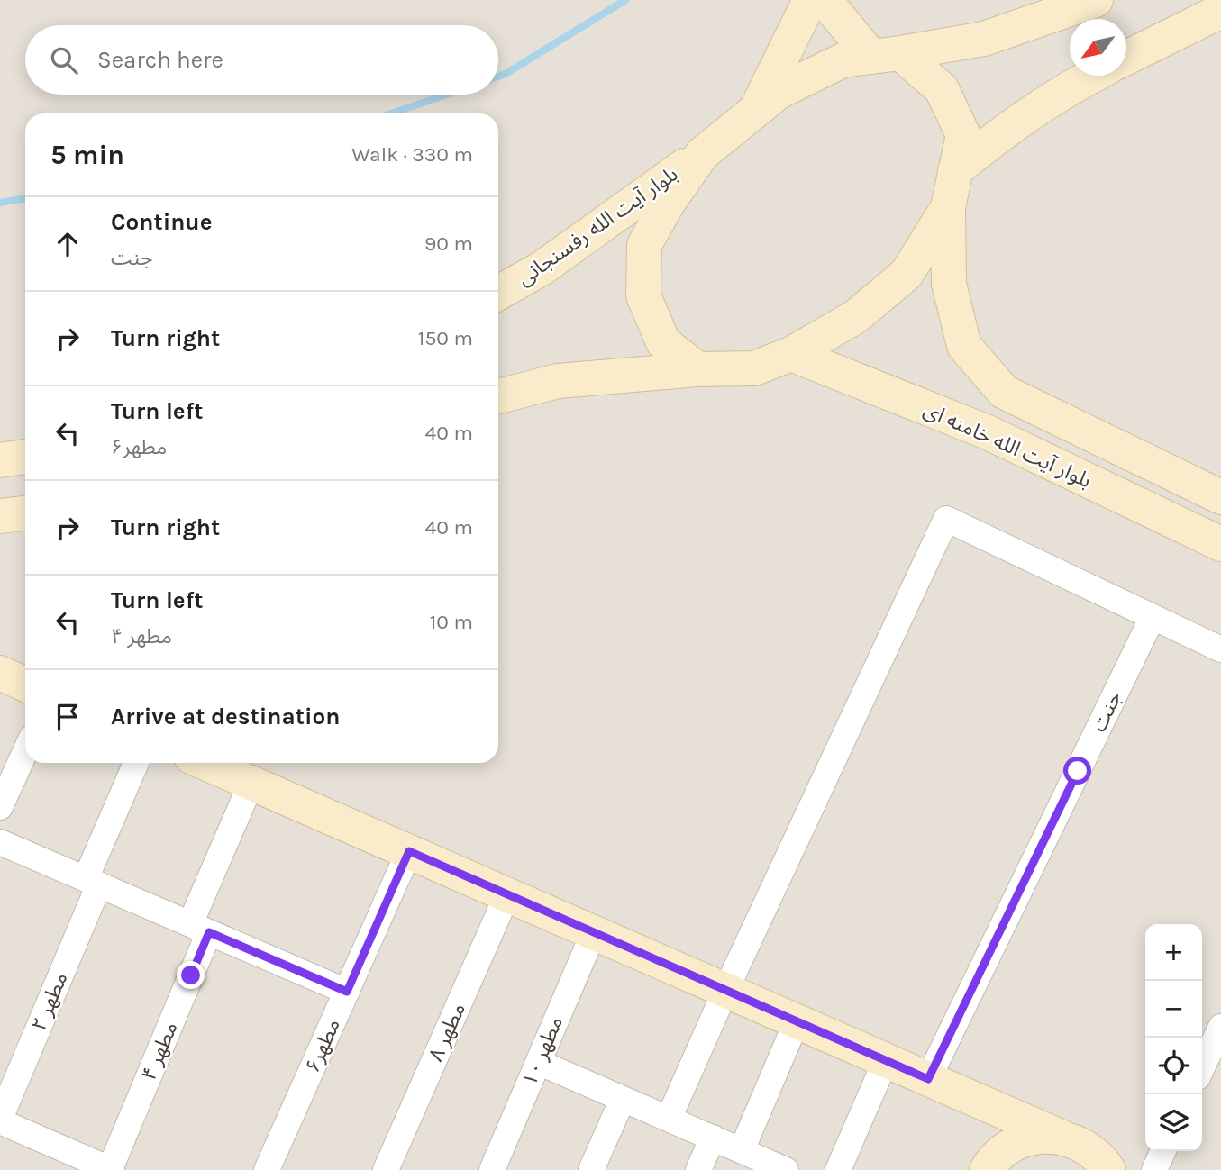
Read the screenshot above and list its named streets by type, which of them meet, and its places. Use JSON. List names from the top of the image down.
{
  "streets": {
    "main road": ["بلوار آیت الله رفسنجانی", "بلوار آیت الله خامنه ای"],
    "street": [
      "جنت",
      "مطهر ۲",
      "مطهر ۸",
      "مطهر۶",
      "مطهر ۴",
      "مطهر ۱۰"
    ]
  },
  "north": "bottom left",
  "page": {
    "search": "Search here",
    "heading": ["5 min", "Walk · 330 m"],
    "list": [
      ["Continue", "جنت", "90 m"],
      ["Turn right", "150 m"],
      ["Turn left", "مطهر۶", "40 m"],
      ["Turn right", "40 m"],
      ["Turn left", "مطهر ۴", "10 m"],
      "Arrive at destination"
    ],
    "map_buttons": ["+", "−"]
  }
}
